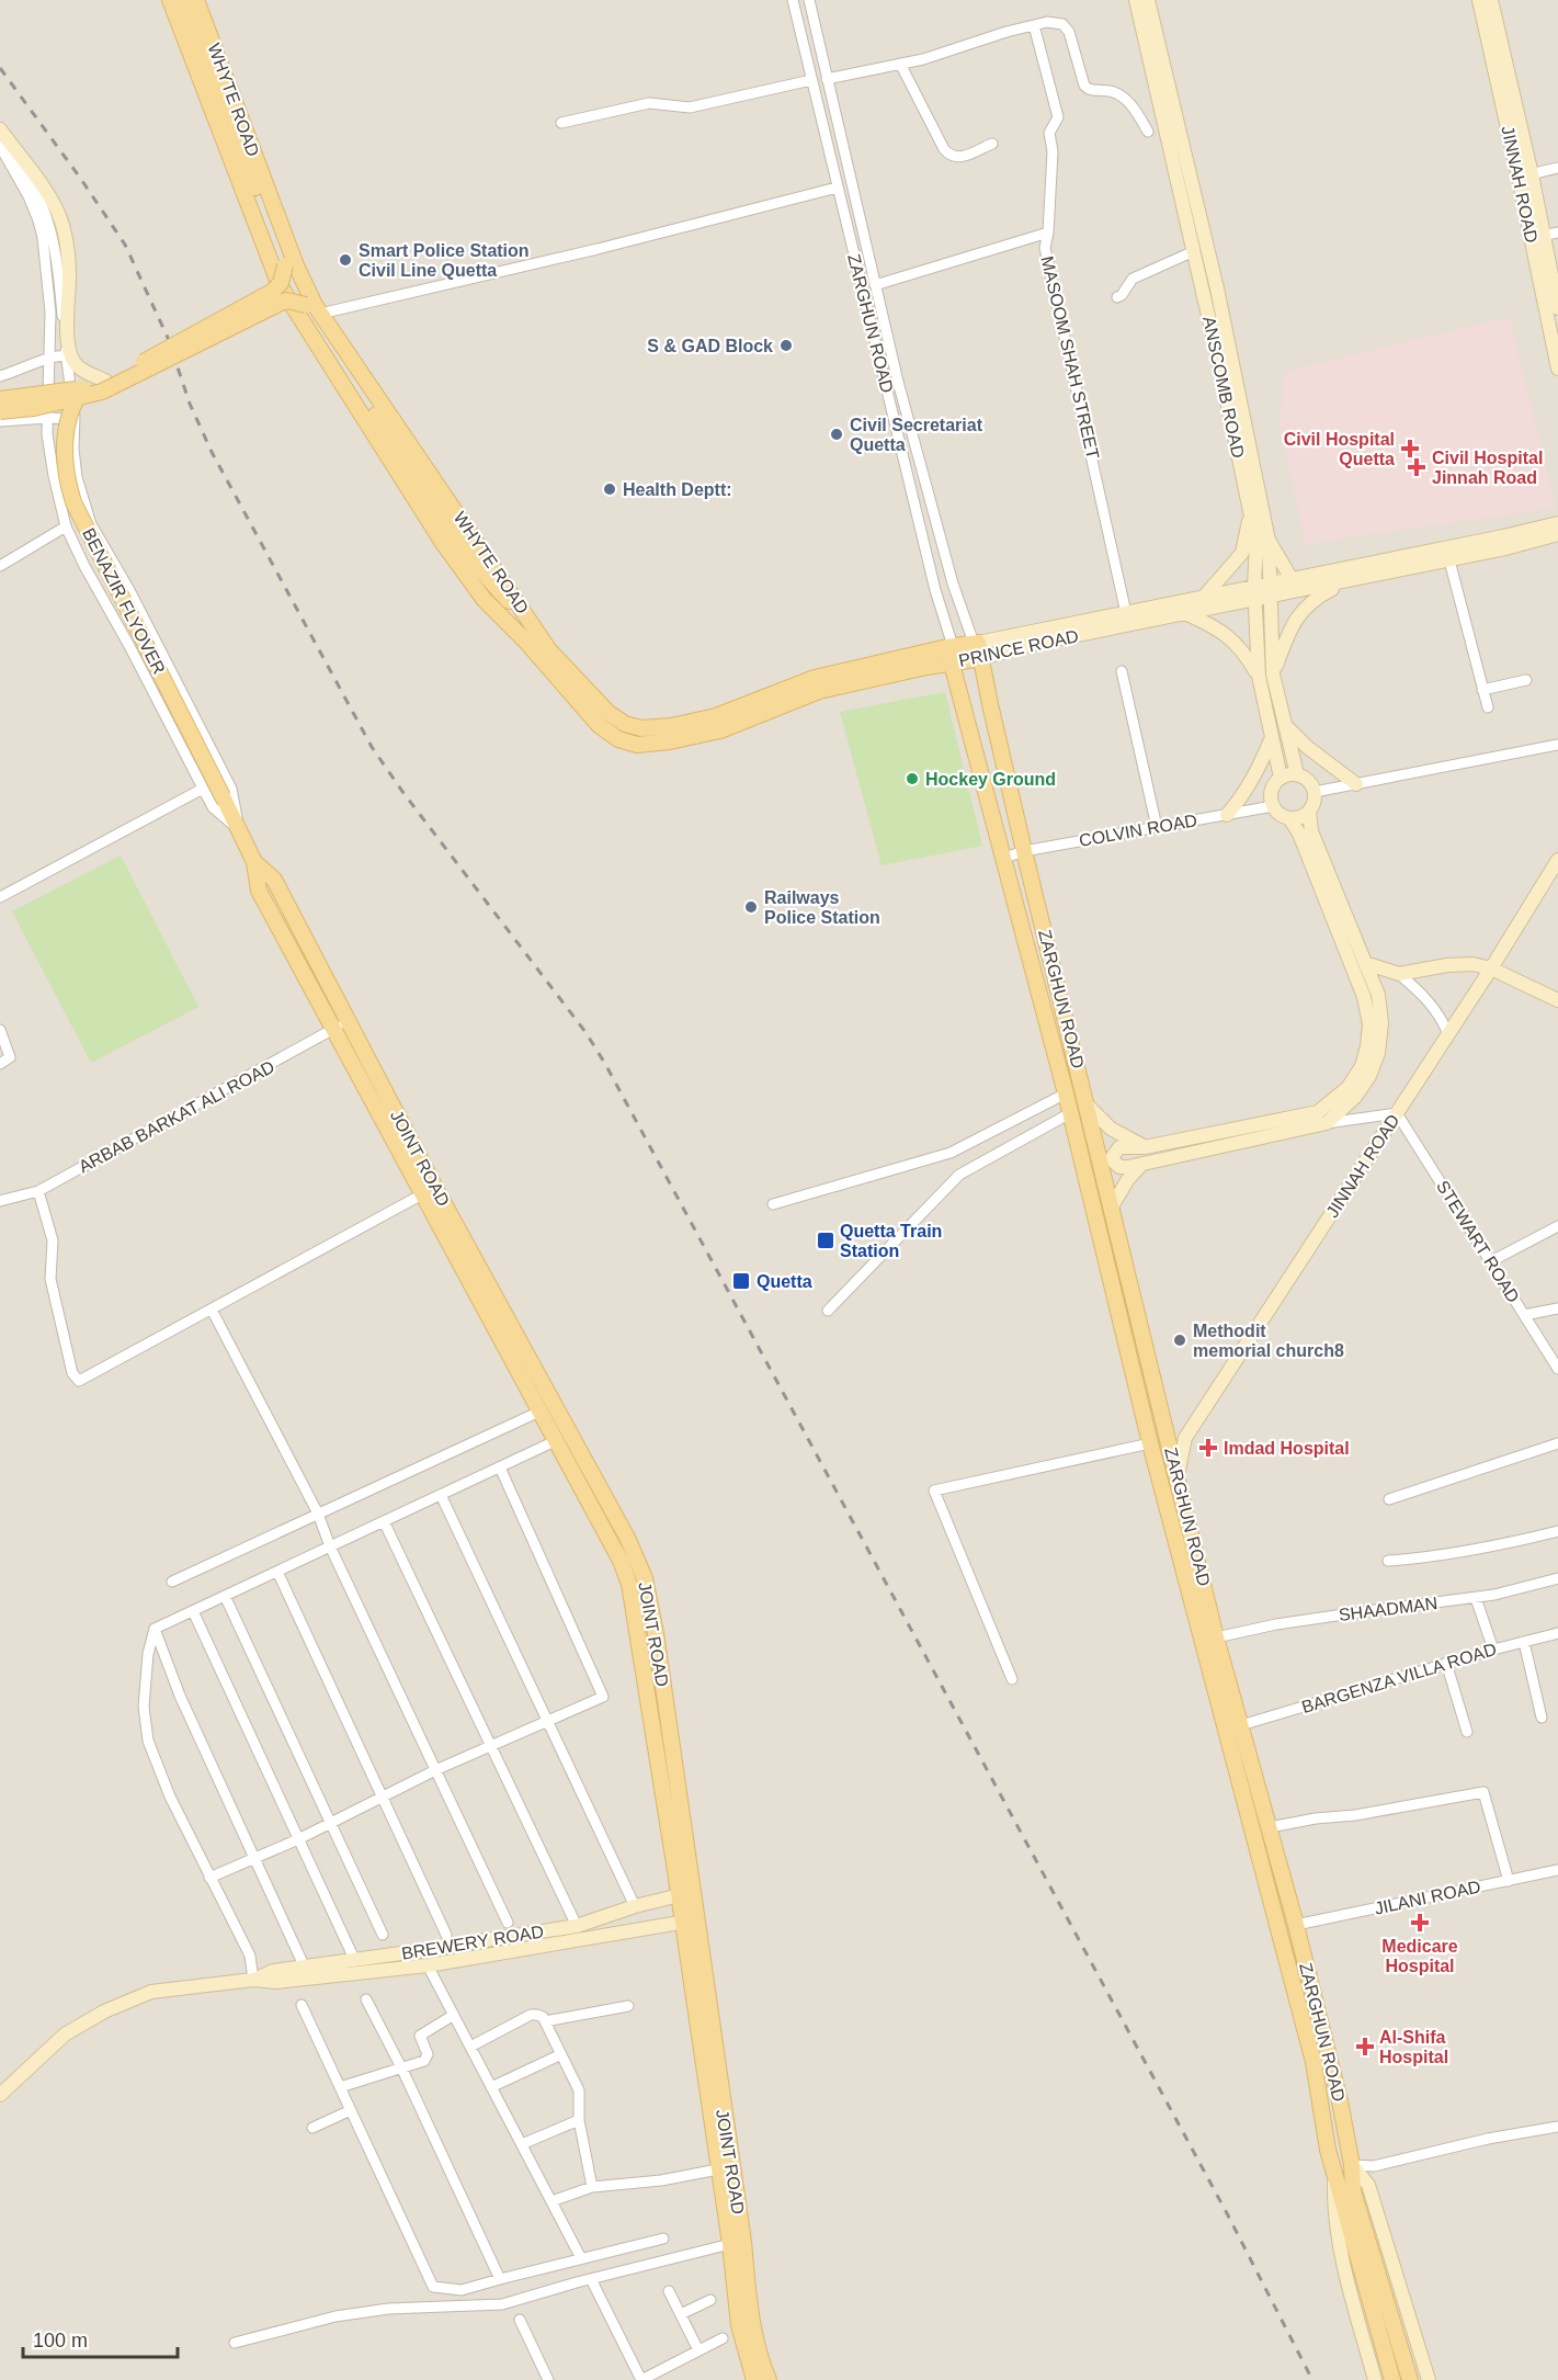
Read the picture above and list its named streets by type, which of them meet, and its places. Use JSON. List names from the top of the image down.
{
  "streets": {
    "main road": [
      "WHYTE ROAD",
      "JINNAH ROAD",
      "ZARGHUN ROAD",
      "ANSCOMB ROAD",
      "BENAZIR FLYOVER",
      "PRINCE ROAD",
      "JOINT ROAD",
      "BREWERY ROAD"
    ],
    "street": [
      "MASOOM SHAH STREET",
      "COLVIN ROAD",
      "ARBAB BARKAT ALI ROAD",
      "STEWART ROAD",
      "SHAADMAN",
      "BARGENZA VILLA ROAD",
      "JILANI ROAD"
    ]
  },
  "crossings": [
    ["WHYTE ROAD", "PRINCE ROAD"],
    ["JINNAH ROAD", "ZARGHUN ROAD"],
    ["JINNAH ROAD", "STEWART ROAD"],
    ["ZARGHUN ROAD", "PRINCE ROAD"],
    ["ZARGHUN ROAD", "COLVIN ROAD"],
    ["ZARGHUN ROAD", "SHAADMAN"],
    ["ZARGHUN ROAD", "BARGENZA VILLA ROAD"],
    ["ZARGHUN ROAD", "JILANI ROAD"],
    ["MASOOM SHAH STREET", "PRINCE ROAD"],
    ["ANSCOMB ROAD", "PRINCE ROAD"],
    ["ANSCOMB ROAD", "COLVIN ROAD"],
    ["BENAZIR FLYOVER", "JOINT ROAD"],
    ["ARBAB BARKAT ALI ROAD", "JOINT ROAD"],
    ["JOINT ROAD", "BREWERY ROAD"]
  ],
  "places": {
    "other": [
      "Smart Police Station Civil Line Quetta",
      "S & GAD Block",
      "Civil Secretariat Quetta",
      "Health Deptt:",
      "Hockey Ground",
      "Railways Police Station",
      "Methodit memorial church8"
    ],
    "health": [
      "Civil Hospital Quetta",
      "Civil Hospital Jinnah Road",
      "Imdad Hospital",
      "Medicare Hospital",
      "Al-Shifa Hospital"
    ],
    "transit": ["Quetta Train Station", "Quetta"]
  },
  "scale_bar": "100 m"
}
